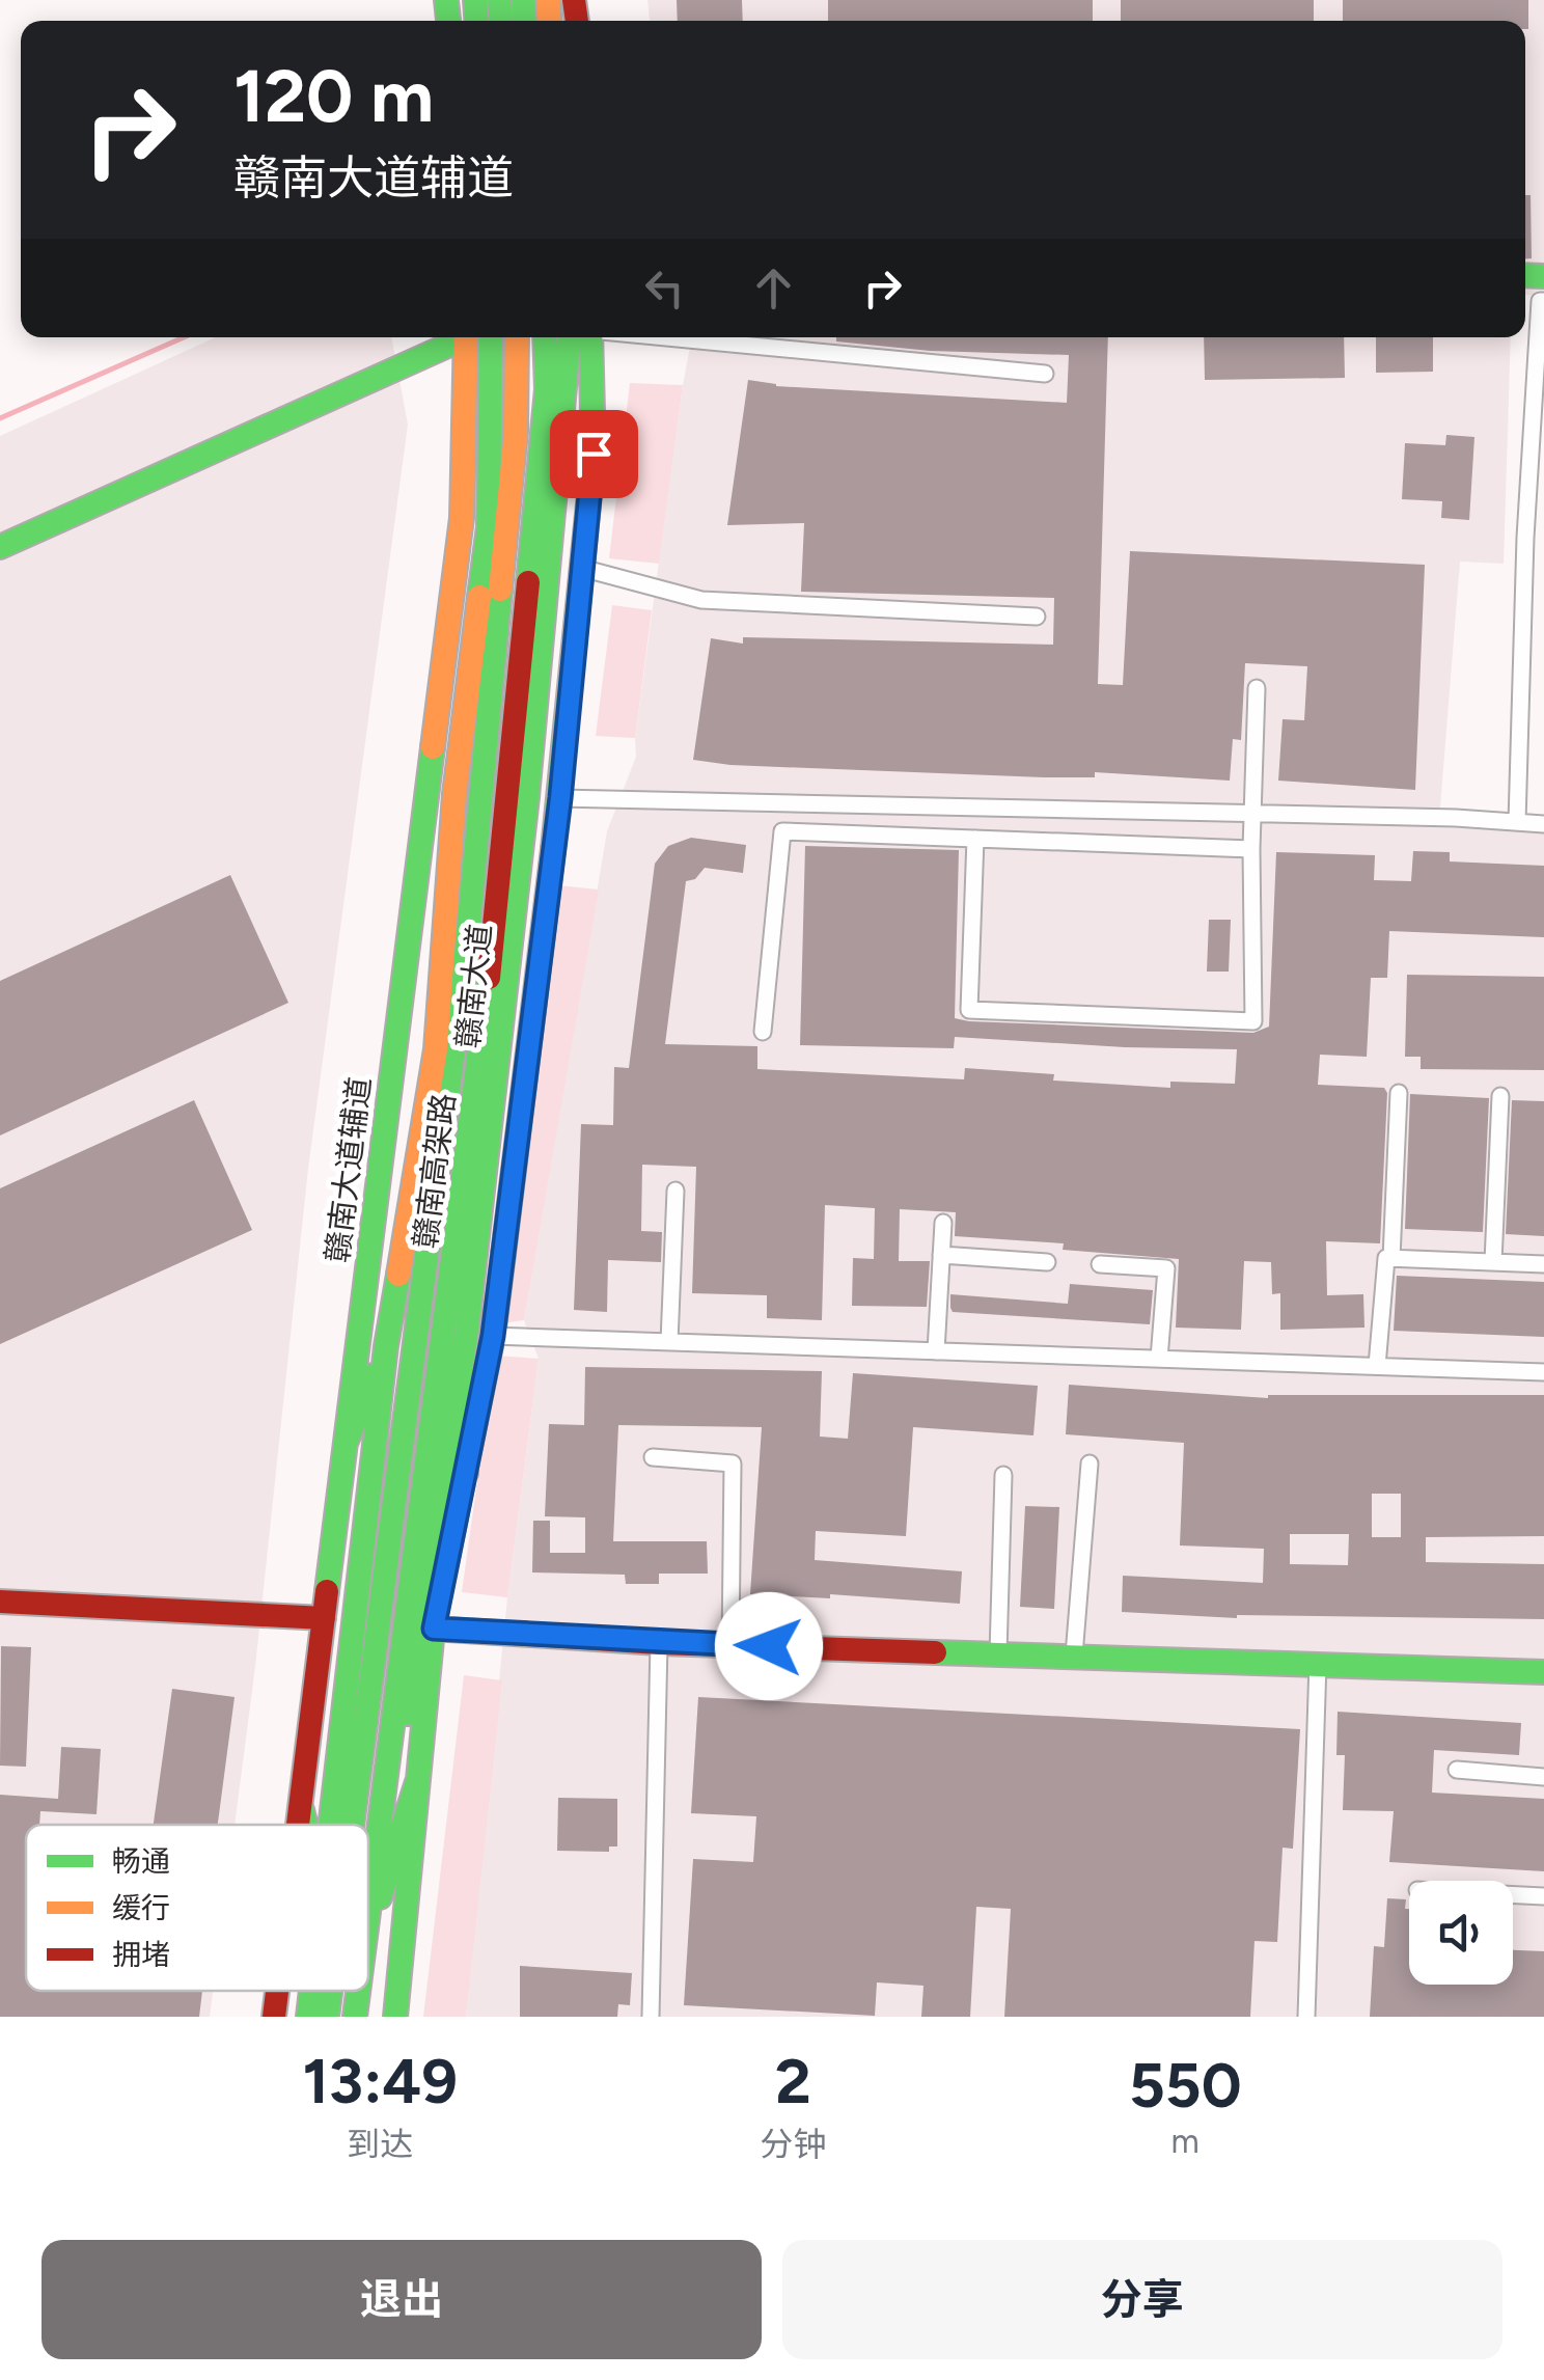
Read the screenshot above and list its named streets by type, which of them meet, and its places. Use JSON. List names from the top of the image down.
{
  "streets": {
    "main road": ["赣南大道", "赣南大道辅道", "赣南高架路"]
  },
  "legend": ["畅通", "缓行", "拥堵"],
  "page": {
    "turn": ["120 m", "赣南大道辅道"],
    "eta": [
      "13:49",
      "到达",
      "2",
      "分钟",
      "550",
      "m"
    ],
    "buttons": ["退出", "分享"]
  }
}
